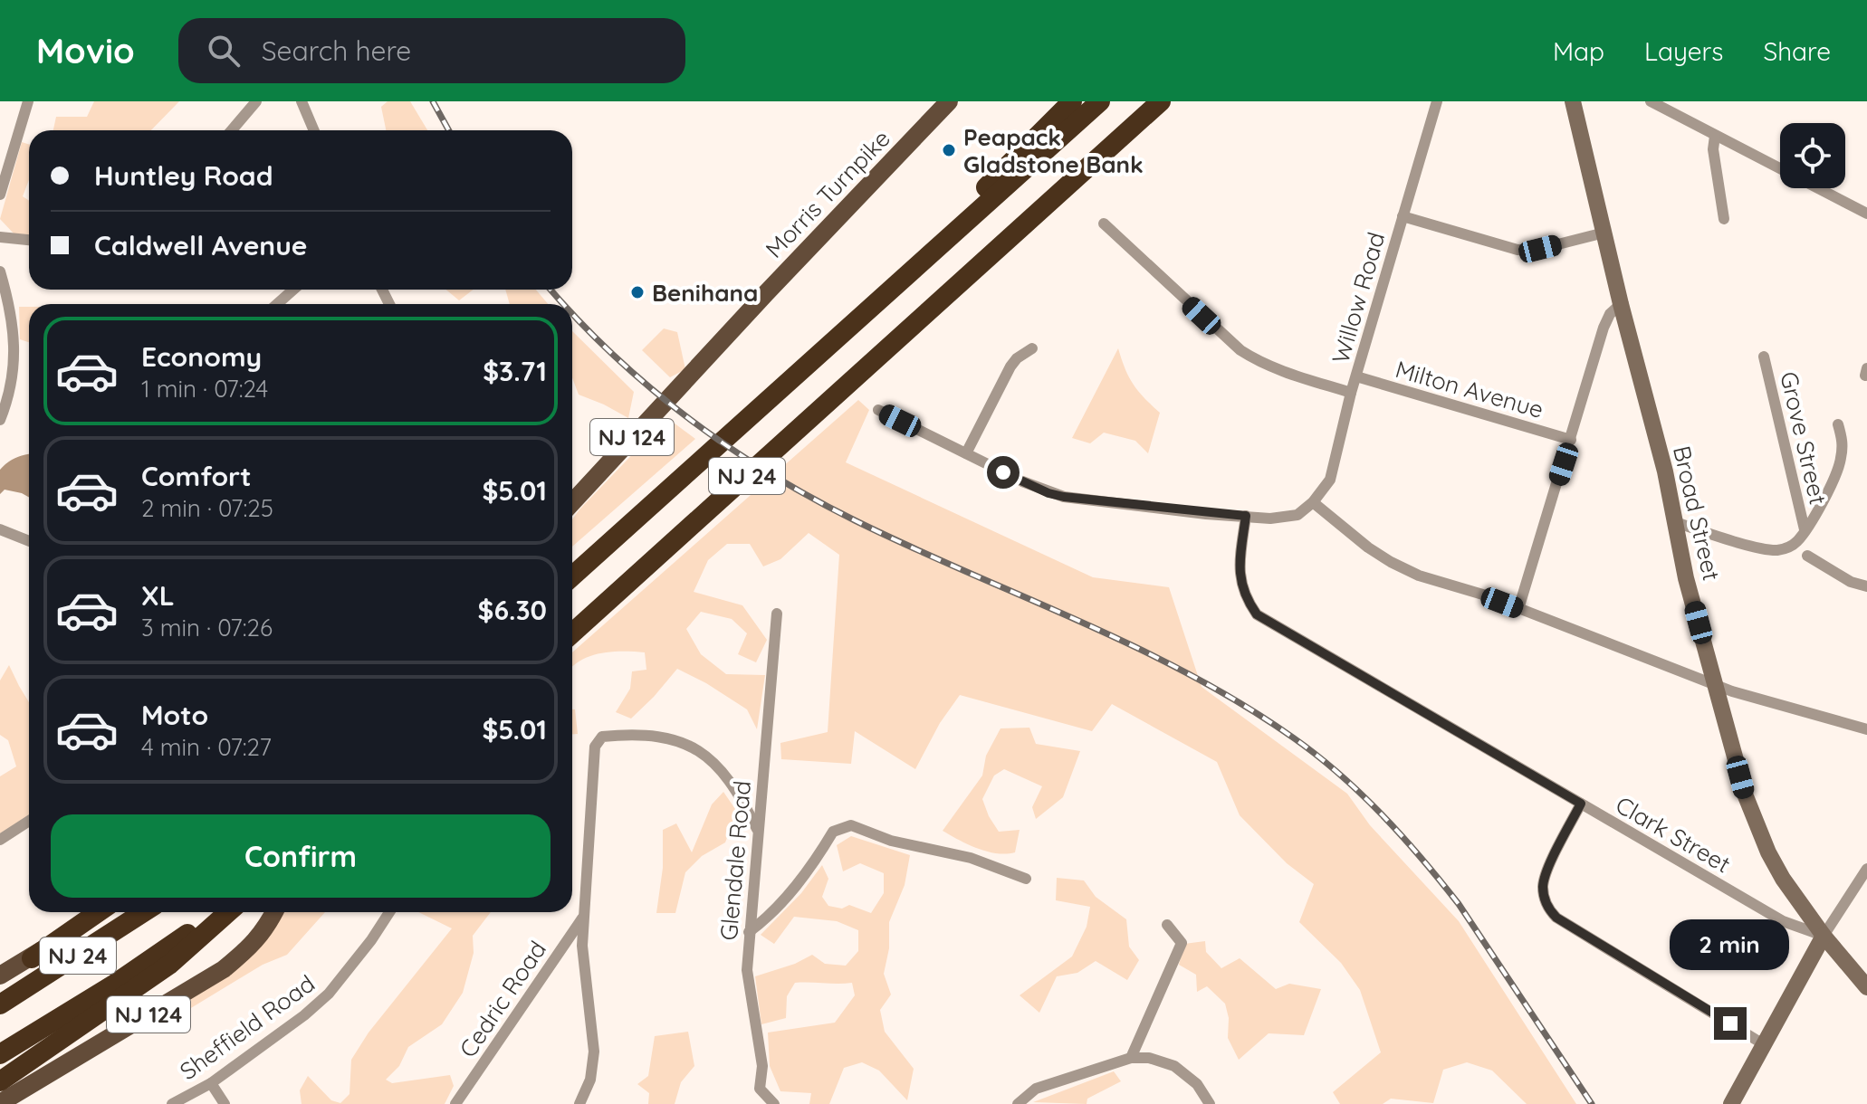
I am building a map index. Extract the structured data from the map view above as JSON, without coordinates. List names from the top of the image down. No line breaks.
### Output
{"streets":{"highway":["NJ 24"],"main road":["Morris Turnpike","NJ 124","Broad Street"],"street":["Willow Road","Milton Avenue","Grove Street","Clark Street","Glendale Road","Cedric Road","Sheffield Road"]},"crossings":[["Willow Road","Milton Avenue"],["Broad Street","Clark Street"]],"places":["Peapack Gladstone Bank","Benihana"],"page":{"header":"Movio","search":"Search here","nav":["Map","Layers","Share"],"banner":["Huntley Road","Caldwell Avenue"],"list":[{"name":"Economy","note":"1 min · 07:24","value":"$3.71"},{"name":"Comfort","note":"2 min · 07:25","value":"$5.01"},{"name":"XL","note":"3 min · 07:26","value":"$6.30"},{"name":"Moto","note":"4 min · 07:27","value":"$5.01"}],"buttons":"Confirm","bubble":"2 min"}}
